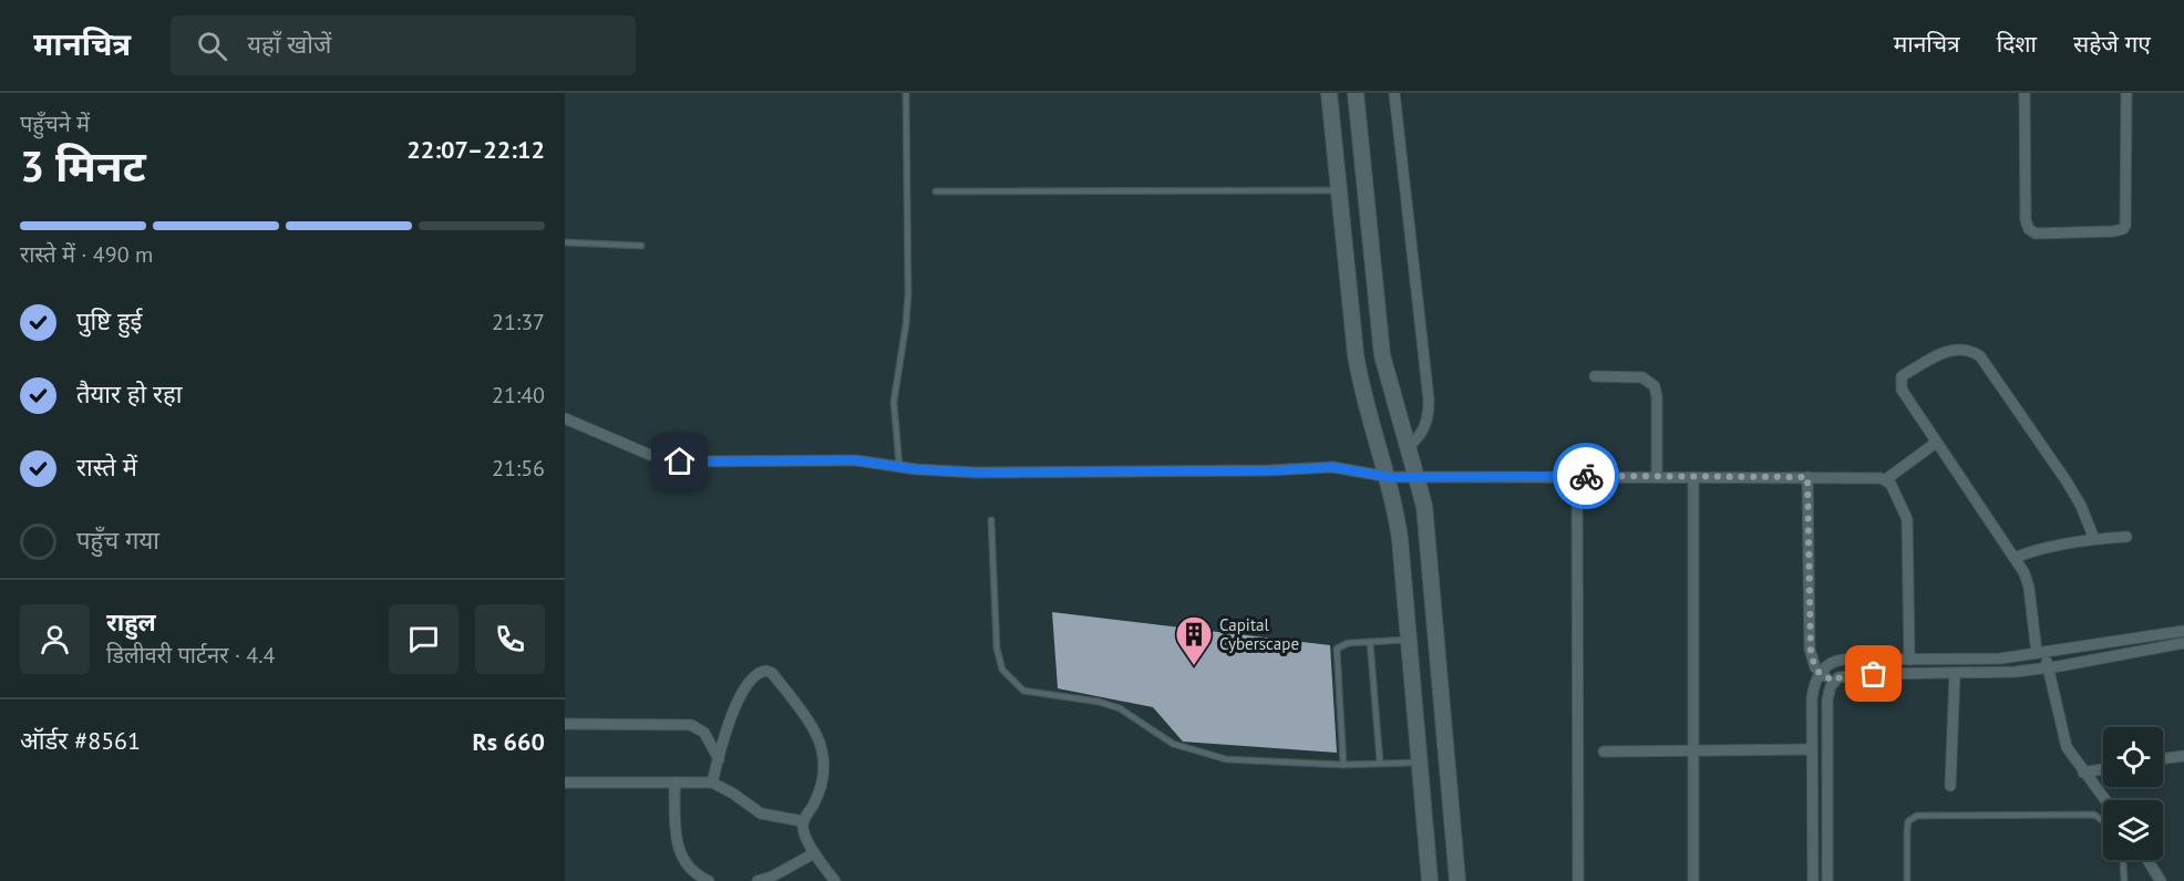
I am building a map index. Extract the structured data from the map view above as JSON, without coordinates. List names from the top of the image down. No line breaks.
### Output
{"places":{"building":["Capital Cyberscape"]},"page":{"header":"मानचित्र","search":"यहाँ खोजें","nav":["मानचित्र","दिशा","सहेजे गए"],"heading":["3 मिनट","पहुँचने में","22:07–22:12"],"panel":["राहुल","डिलीवरी पार्टनर · 4.4","ऑर्डर #8561","Rs 660"],"bar":"रास्ते में · 490 m","list":[["पुष्टि हुई","21:37"],["तैयार हो रहा","21:40"],["रास्ते में","21:56"],"पहुँच गया"]}}
